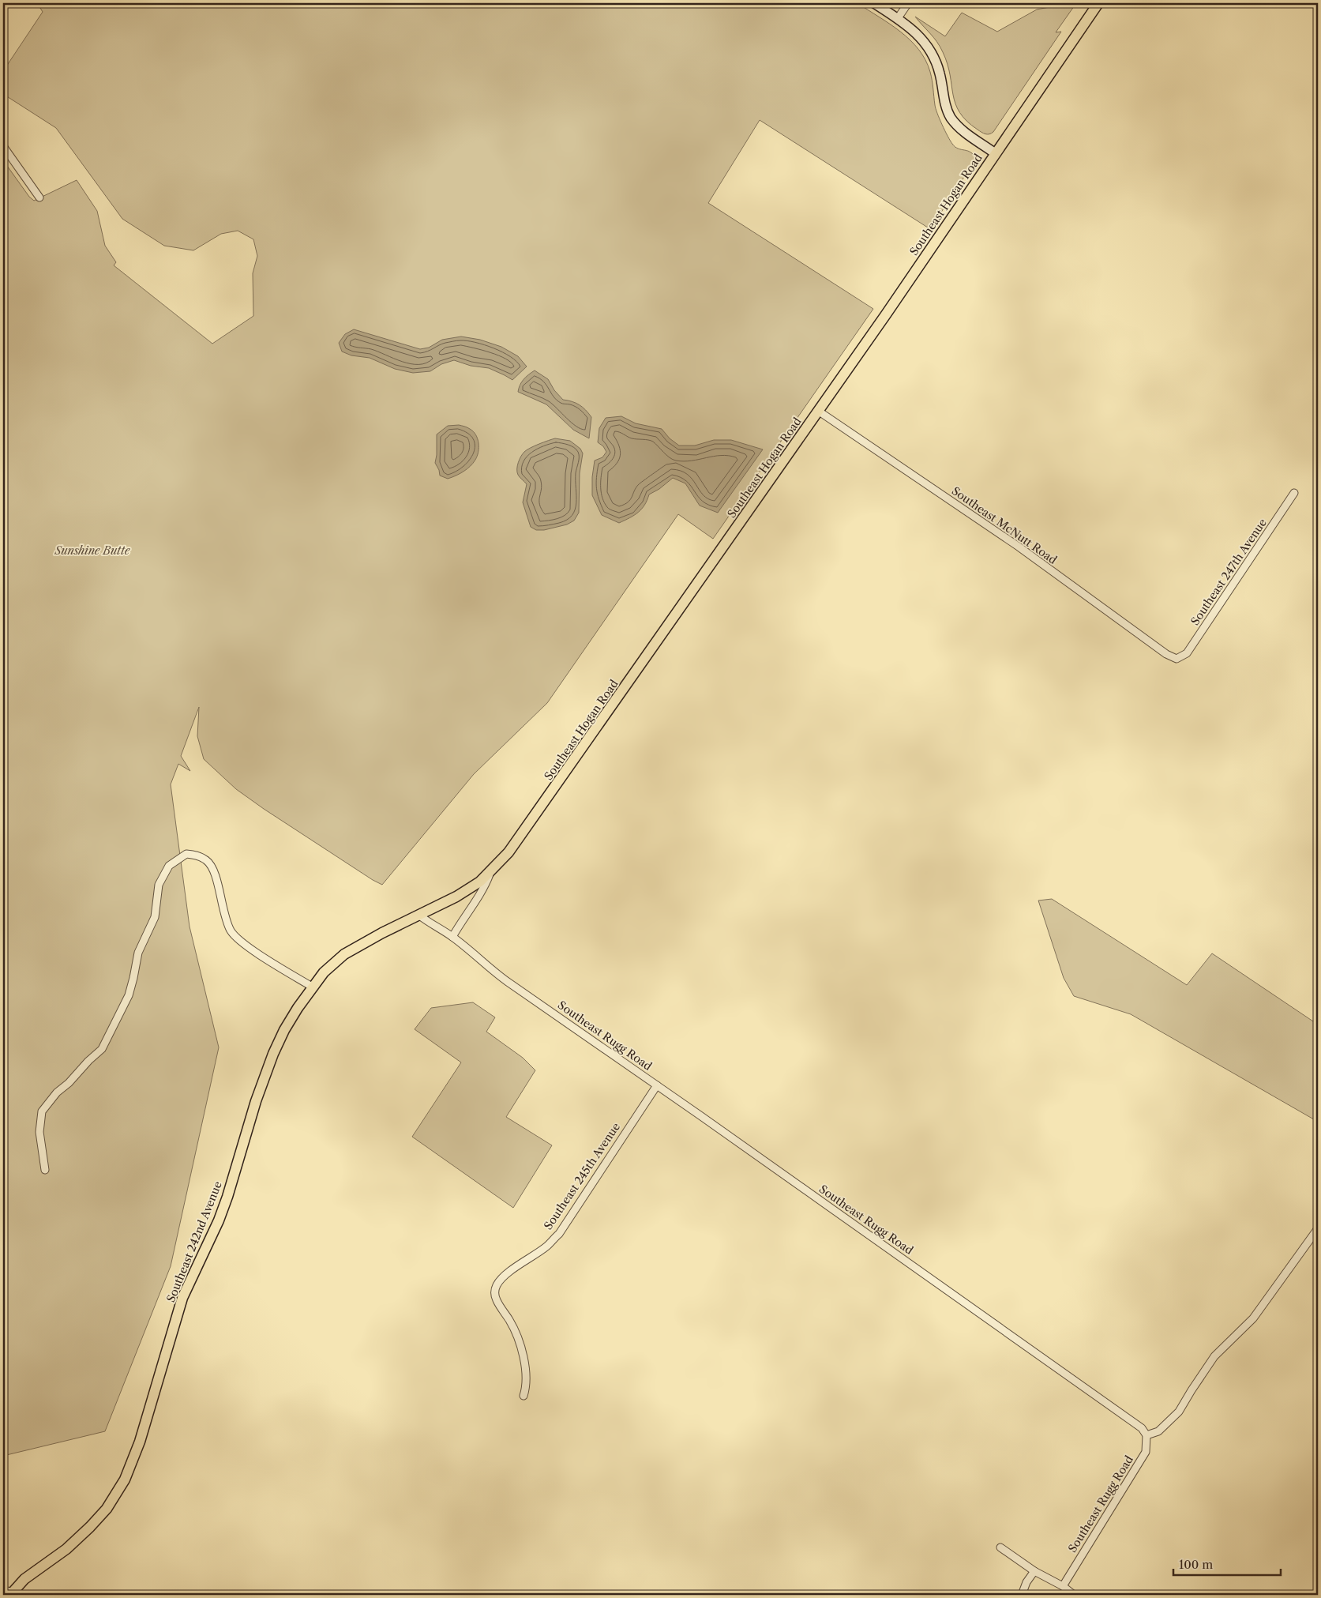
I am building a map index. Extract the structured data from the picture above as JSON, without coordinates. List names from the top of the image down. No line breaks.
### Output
{"streets":{"main road":["Southeast Hogan Road","Southeast 242nd Avenue"],"street":["Southeast McNutt Road","Southeast 247th Avenue","Southeast Rugg Road","Southeast 245th Avenue"]},"crossings":[["Southeast Hogan Road","Southeast McNutt Road"],["Southeast Hogan Road","Southeast Rugg Road"],["Southeast Hogan Road","Southeast 242nd Avenue"],["Southeast McNutt Road","Southeast 247th Avenue"],["Southeast Rugg Road","Southeast 245th Avenue"],["Southeast Rugg Road","Southeast 242nd Avenue"]],"parks":["Sunshine Butte"],"scale_bar":"100 m"}
